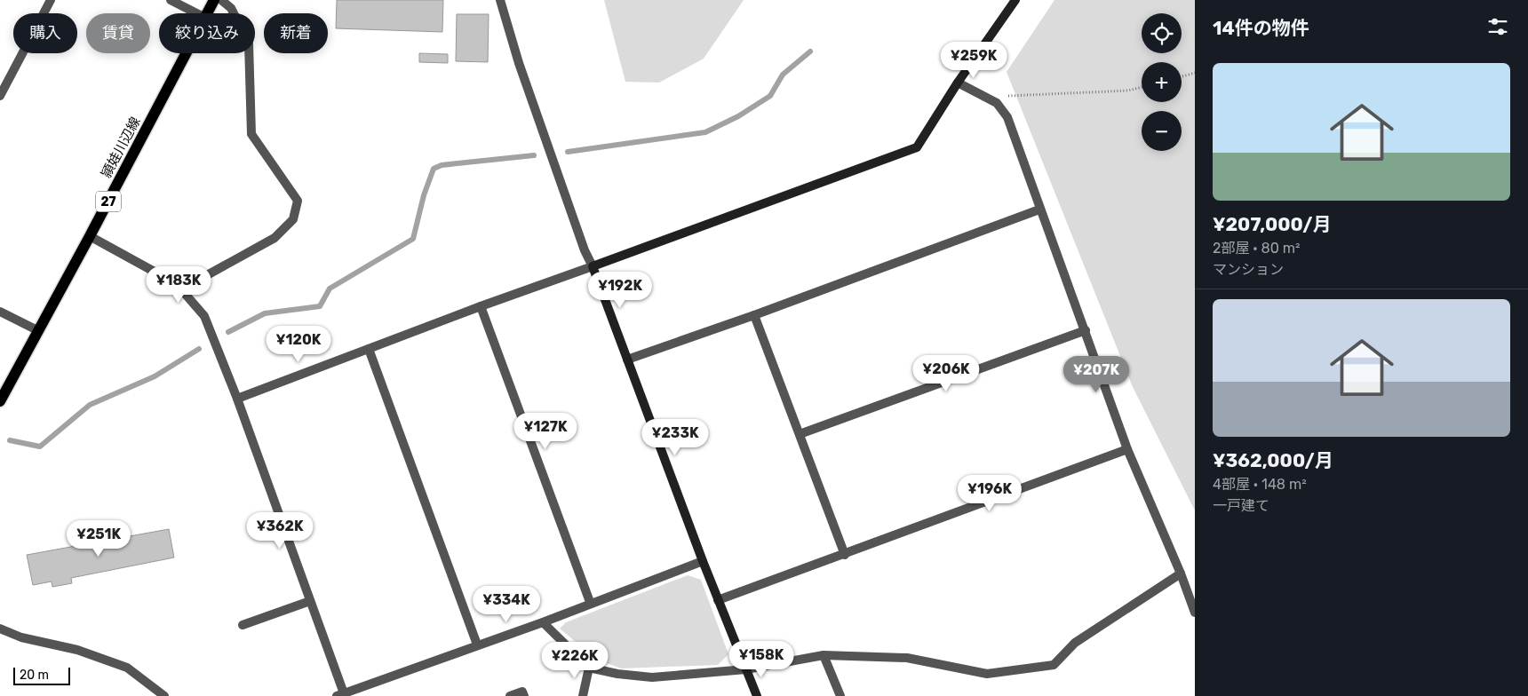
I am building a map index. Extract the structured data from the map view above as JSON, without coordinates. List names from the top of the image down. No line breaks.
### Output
{"streets":{"main road":["頴娃川辺線","27"]},"scale_bar":"20 m","page":{"heading":"14件の物件","map_buttons":["+","−"],"chip":["購入","賃貸","絞り込み","新着"],"price":["¥259K","¥183K","¥192K","¥120K","¥206K","¥207K","¥127K","¥233K","¥196K","¥362K","¥251K","¥334K","¥158K","¥226K"],"list":[{"name":"¥207,000/月","note":"2部屋 · 80 m² · マンション"},{"name":"¥362,000/月","note":"4部屋 · 148 m² · 一戸建て"}],"scale":"20 m"}}
